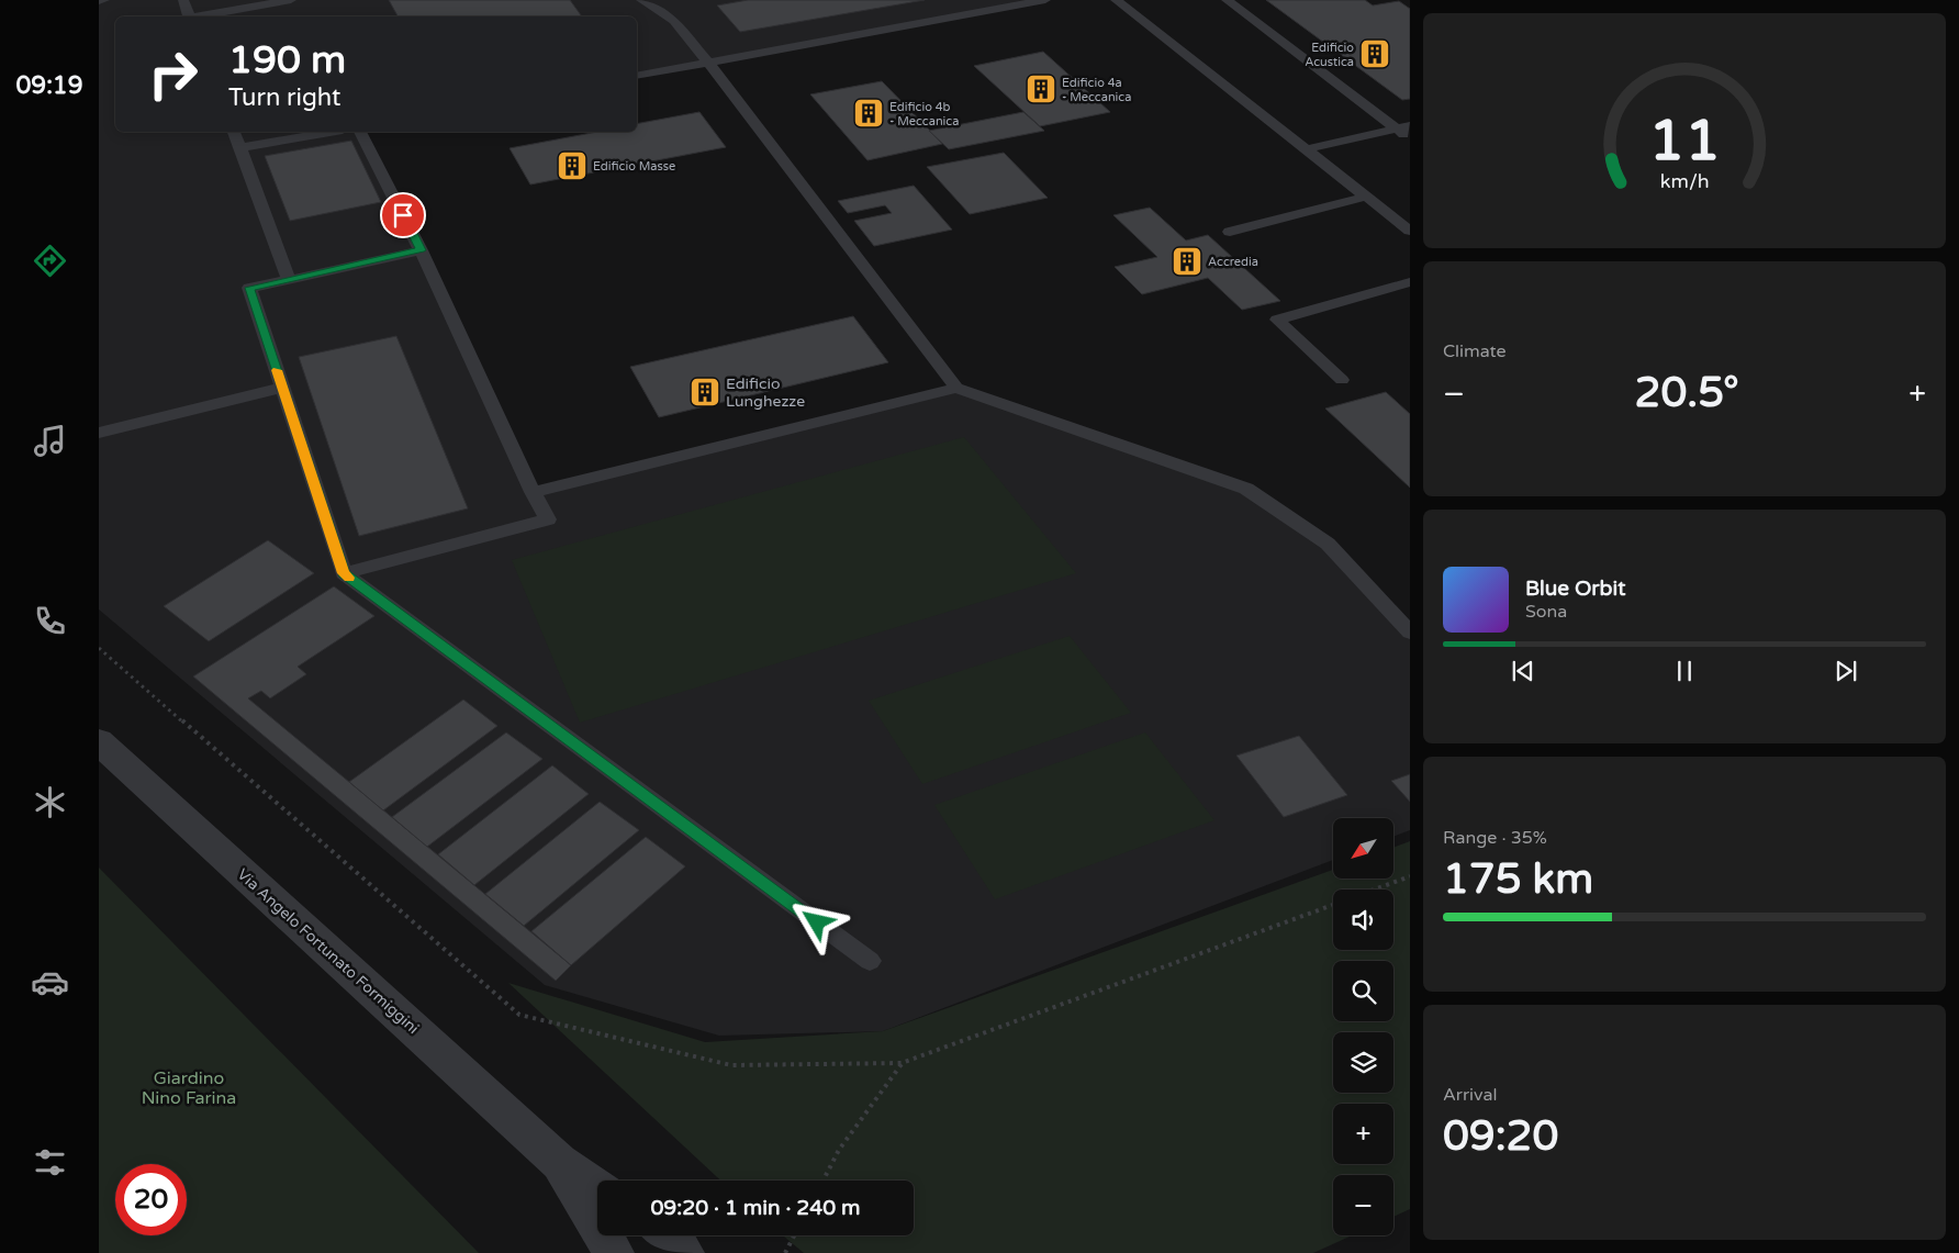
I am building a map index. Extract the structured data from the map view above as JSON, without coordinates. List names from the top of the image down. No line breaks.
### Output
{"streets":{"street":["Via Angelo Fortunato Formiggini"]},"parks":["Giardino Nino Farina"],"places":{"building":["Edificio Acustica","Edificio 4a - Meccanica","Edificio 4b - Meccanica","Edificio Masse","Accredia","Edificio Lunghezze"]},"north":"bottom left","page":{"tabs":"09:19","turn":["190 m","Turn right"],"tile":["Climate",["Range · 35%","175 km"],["Arrival","09:20"]],"heat":["−","20.5°","+"],"song":["Blue Orbit","Sona"],"map_buttons":["+","−"],"limit":"20","trip":"09:20 · 1 min · 240 m","gauge":["11","km/h"]}}
